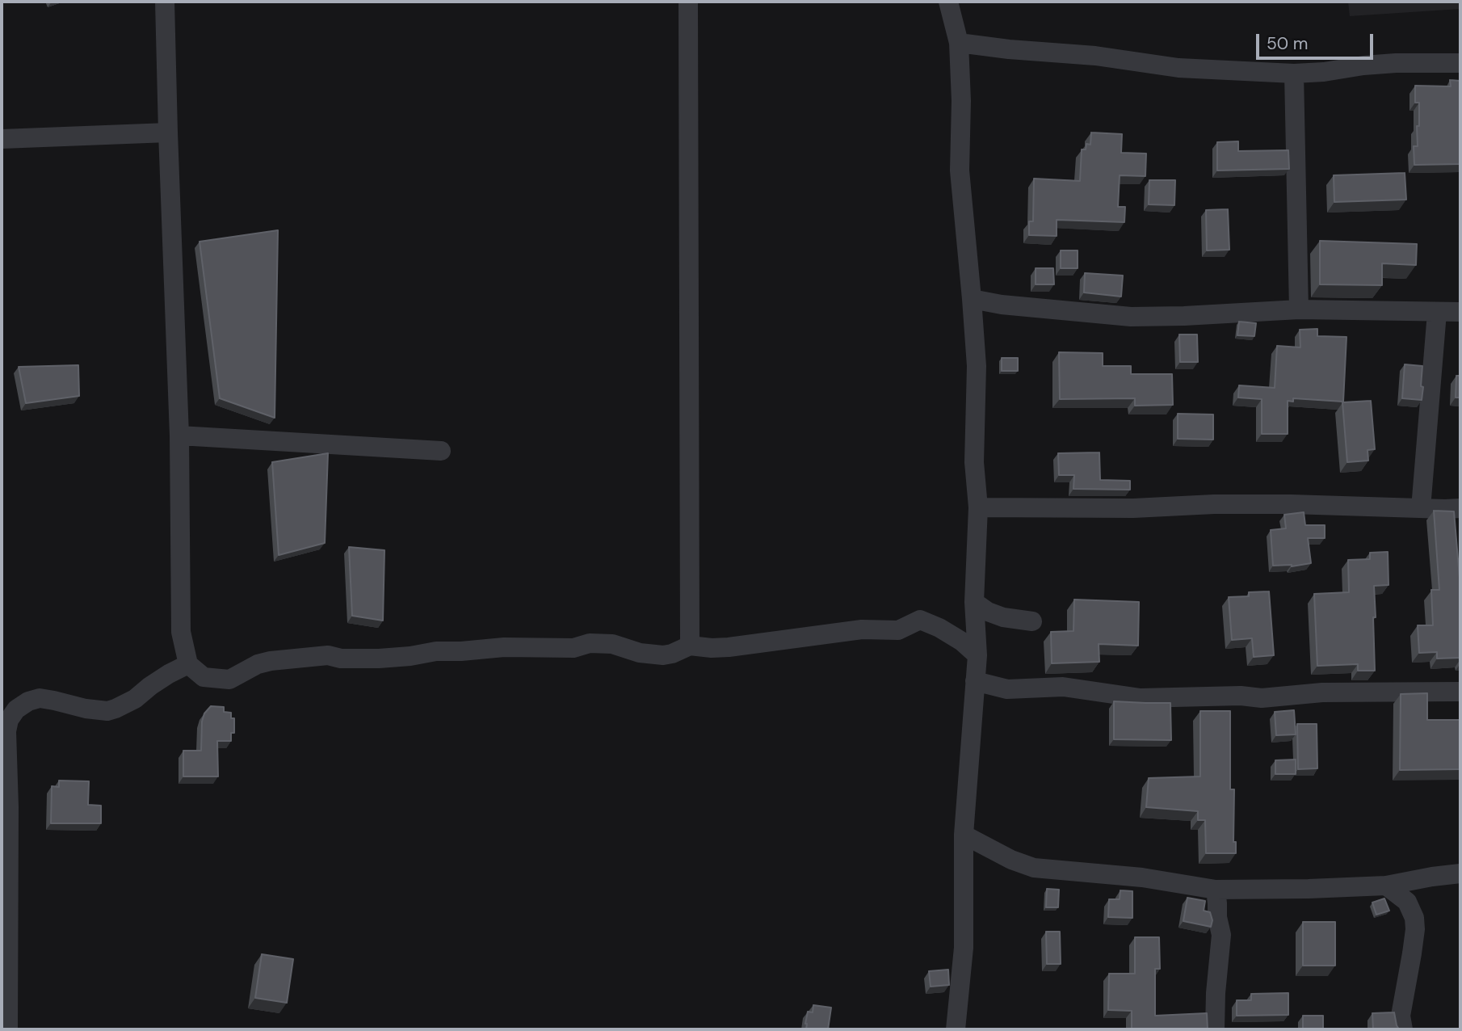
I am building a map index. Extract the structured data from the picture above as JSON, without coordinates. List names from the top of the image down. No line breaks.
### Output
{"scale_bar":"50 m"}
